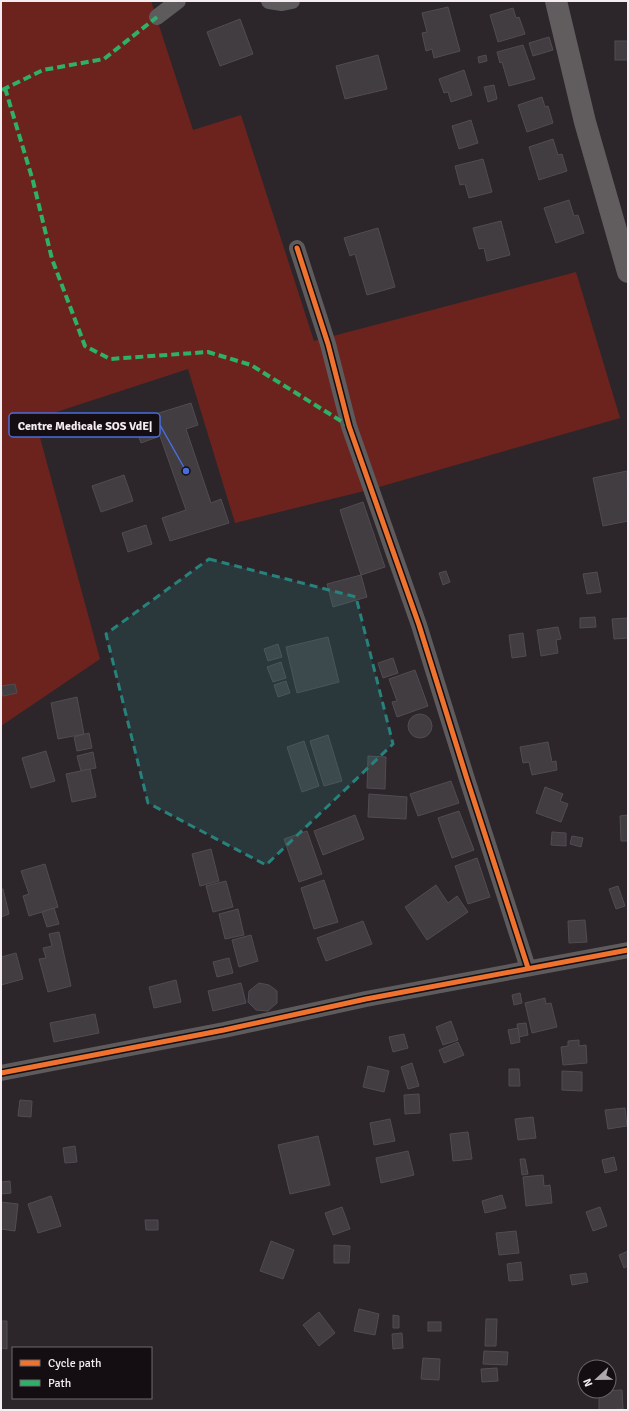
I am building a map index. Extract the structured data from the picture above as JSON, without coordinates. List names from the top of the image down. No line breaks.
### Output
{"places":["Centre Medicale SOS VdE|"],"legend":["Cycle path","Path"],"north":"left"}
